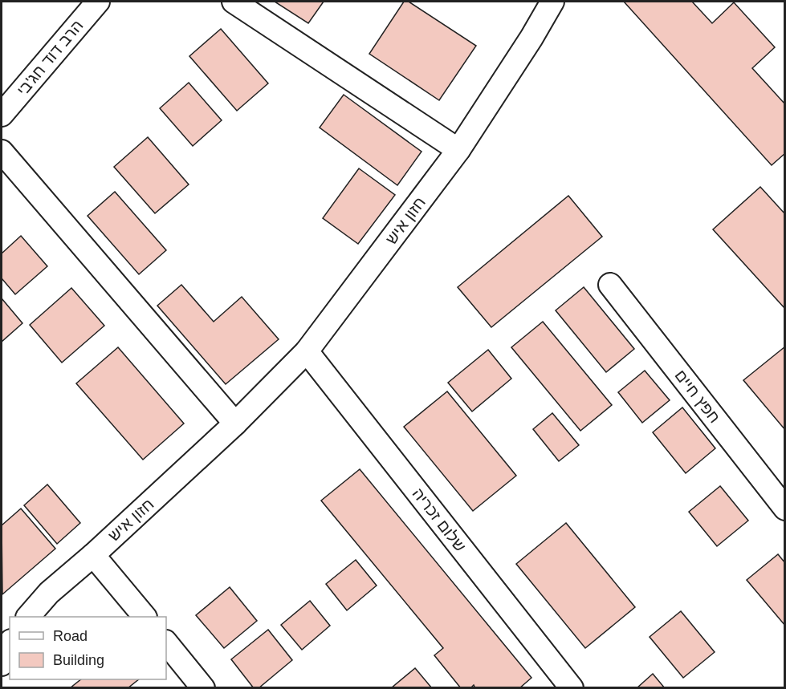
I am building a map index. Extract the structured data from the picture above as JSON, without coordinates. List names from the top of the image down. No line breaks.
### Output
{"streets":{"street":["הרב דוד חג'בי","חזון איש","חפץ חיים","שלום זכריה"]},"crossings":[["חזון איש","שלום זכריה"]],"legend":["Road","Building"]}
